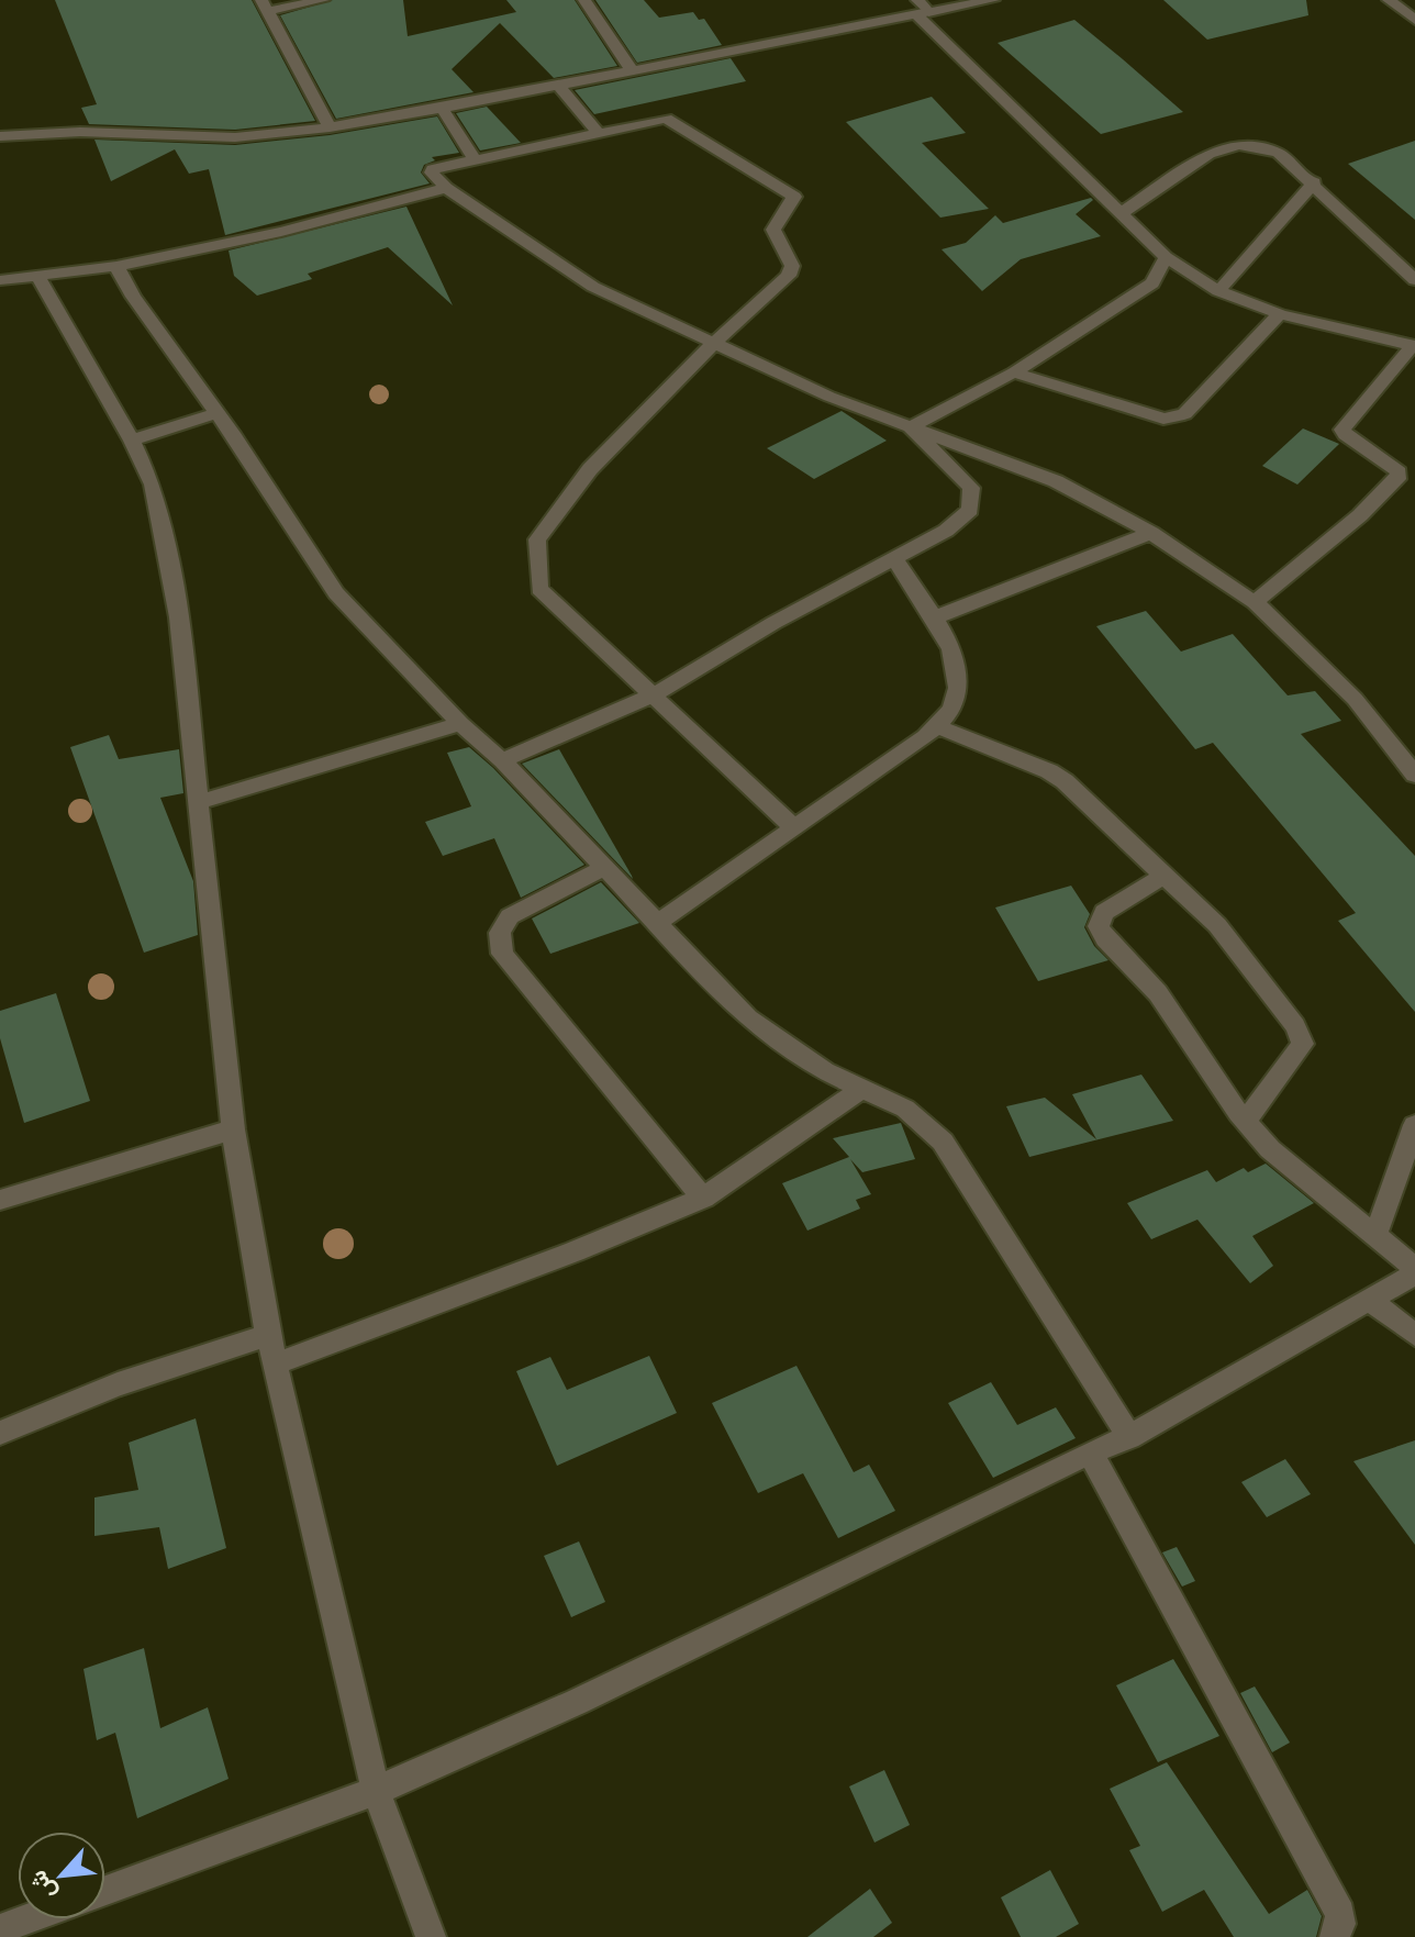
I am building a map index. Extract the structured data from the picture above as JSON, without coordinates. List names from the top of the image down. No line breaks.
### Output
{"north":"bottom left"}
